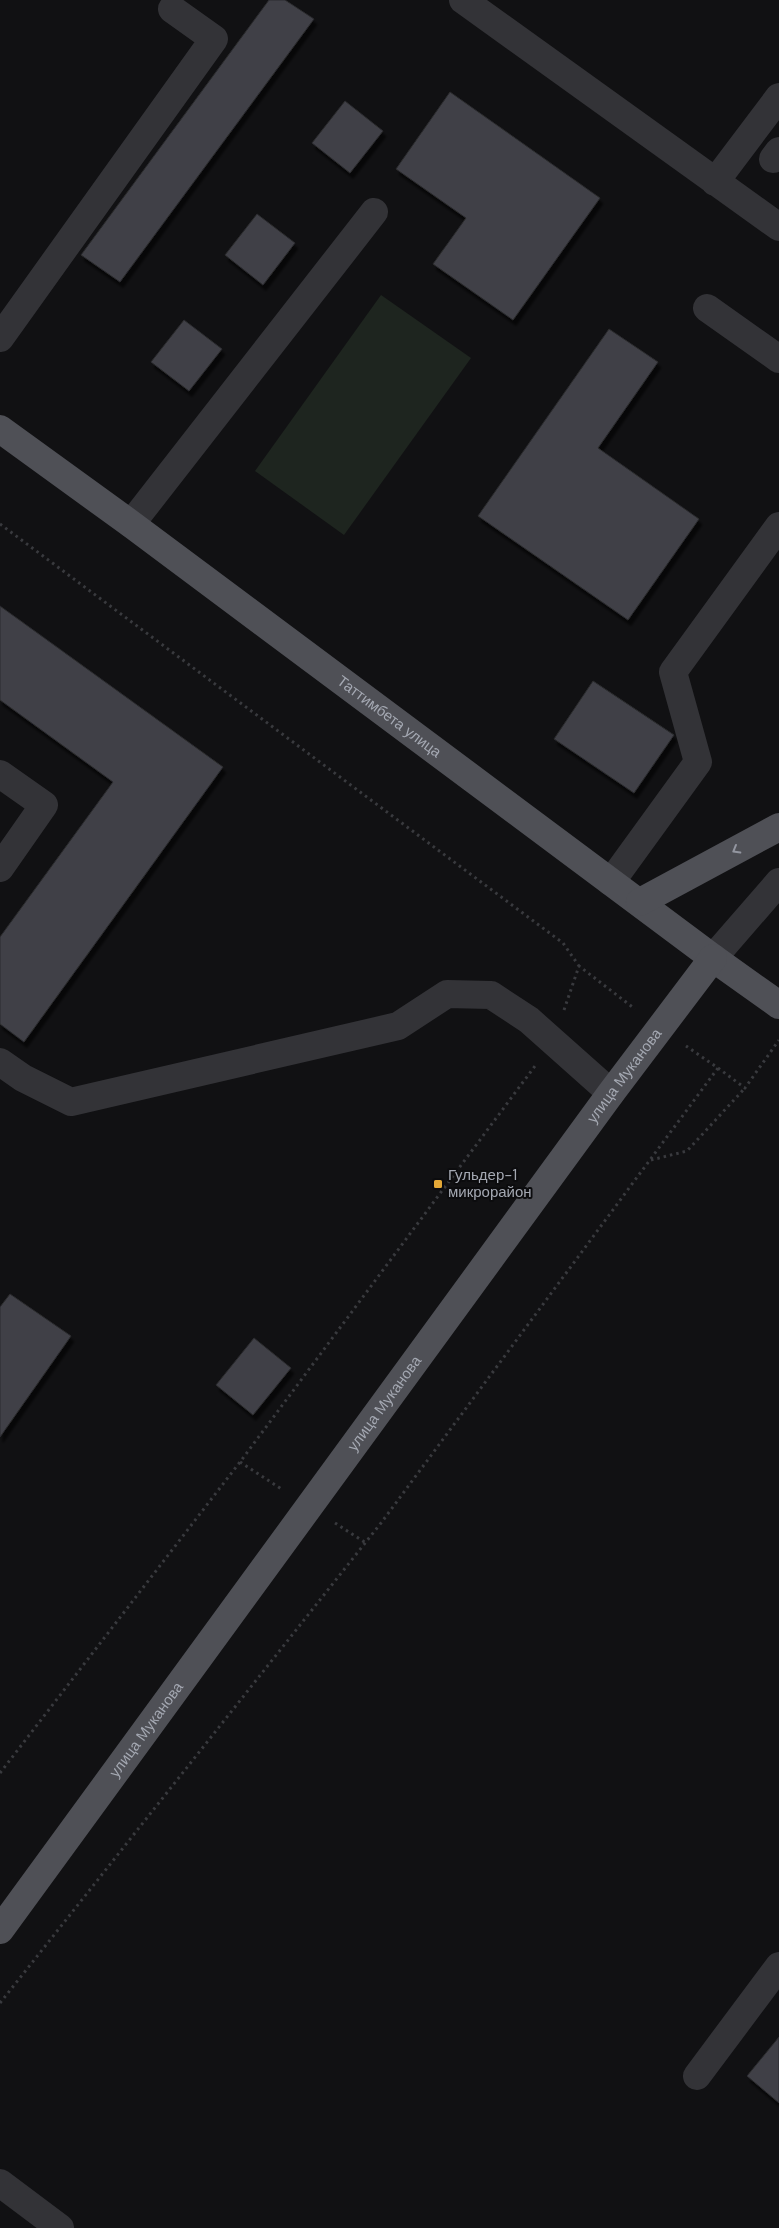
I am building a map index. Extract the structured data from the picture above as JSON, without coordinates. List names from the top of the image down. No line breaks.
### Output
{"streets":{"main road":["Таттимбета улица","улица Муканова"]},"crossings":[["Таттимбета улица","улица Муканова"]],"places":{"transit":["Гульдер-1 микрорайон"]}}
